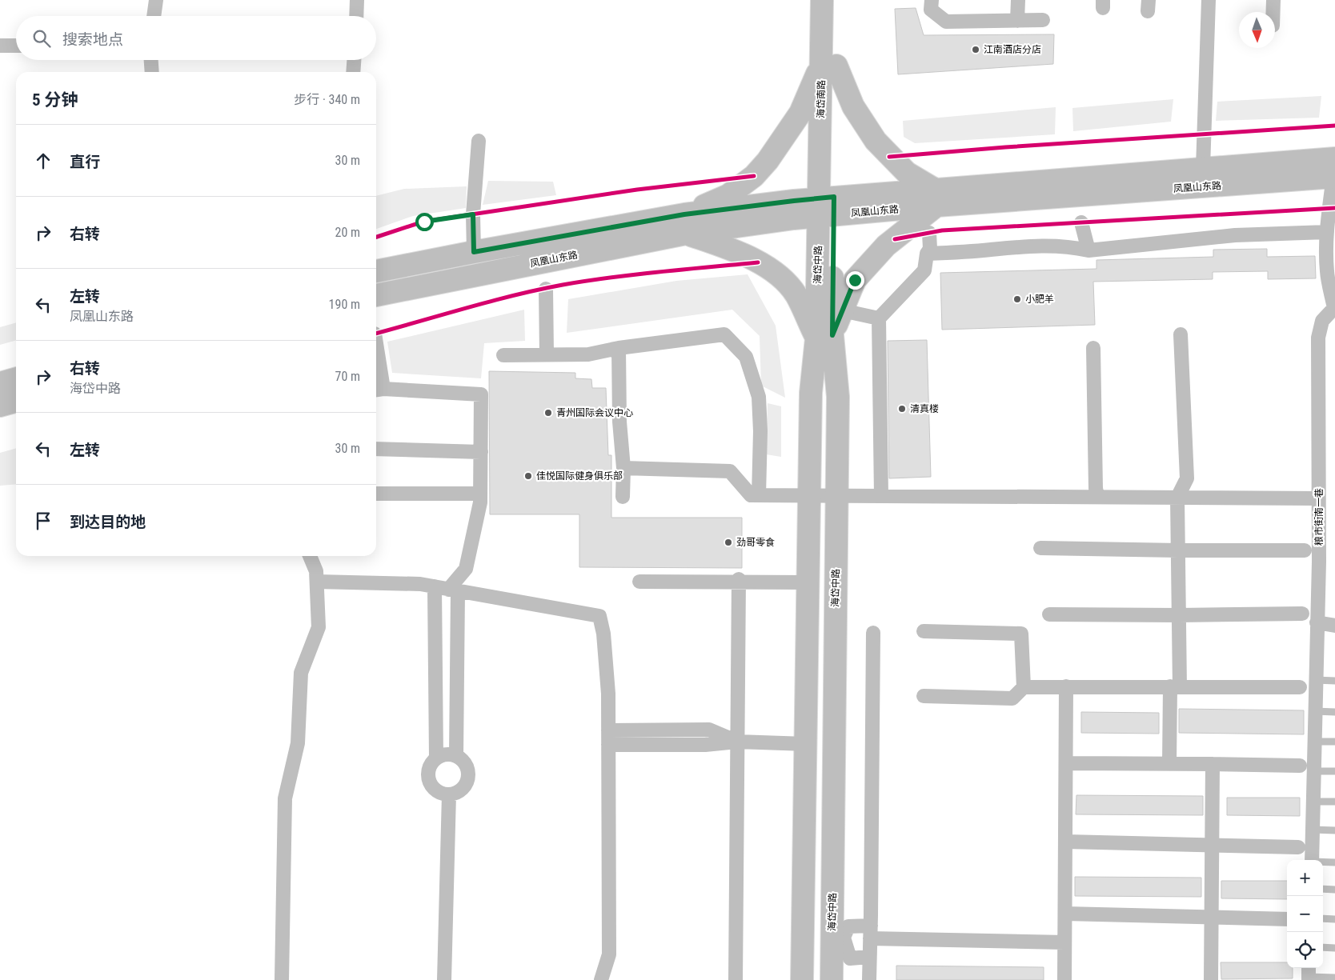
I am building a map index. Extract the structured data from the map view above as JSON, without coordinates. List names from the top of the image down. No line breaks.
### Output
{"streets":{"main road":["海岱南路","凤凰山东路","海岱中路"],"street":["粮市街南一巷"]},"crossings":[["海岱南路","凤凰山东路"],["海岱南路","海岱中路"],["凤凰山东路","海岱中路"],["凤凰山东路","粮市街南一巷"]],"places":["江南酒店分店","小肥羊","清真楼","青州国际会议中心","佳悦国际健身俱乐部","劲哥零食"],"north":"bottom","page":{"search":"搜索地点","heading":["5 分钟","步行 · 340 m"],"list":[["直行","30 m"],["右转","20 m"],["左转","凤凰山东路","190 m"],["右转","海岱中路","70 m"],["左转","30 m"],"到达目的地"],"map_buttons":["+","−"]}}
